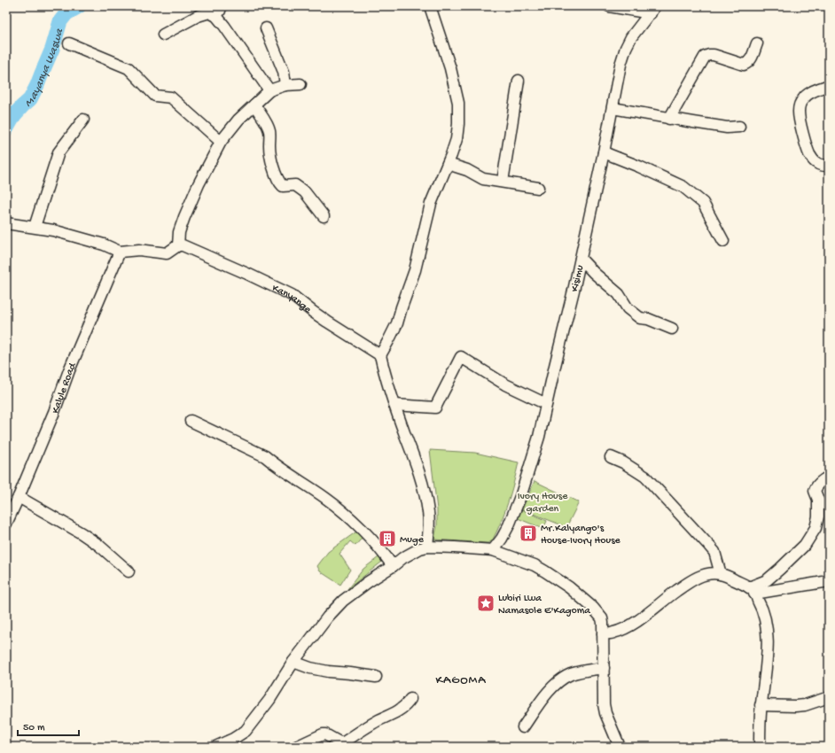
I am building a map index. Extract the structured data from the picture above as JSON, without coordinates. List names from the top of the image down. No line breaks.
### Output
{"streets":{"street":["Kisimu","Kanyange","Kalule Road"]},"districts":["KAGOMA"],"water":["Mayanya Waswa"],"parks":["Ivory House garden"],"places":{"building":["Mr.Kalyango's House-Ivory House","Muge"],"place":["Lubiri Lwa Namasole E'Kagoma"]},"scale_bar":"50 m"}
